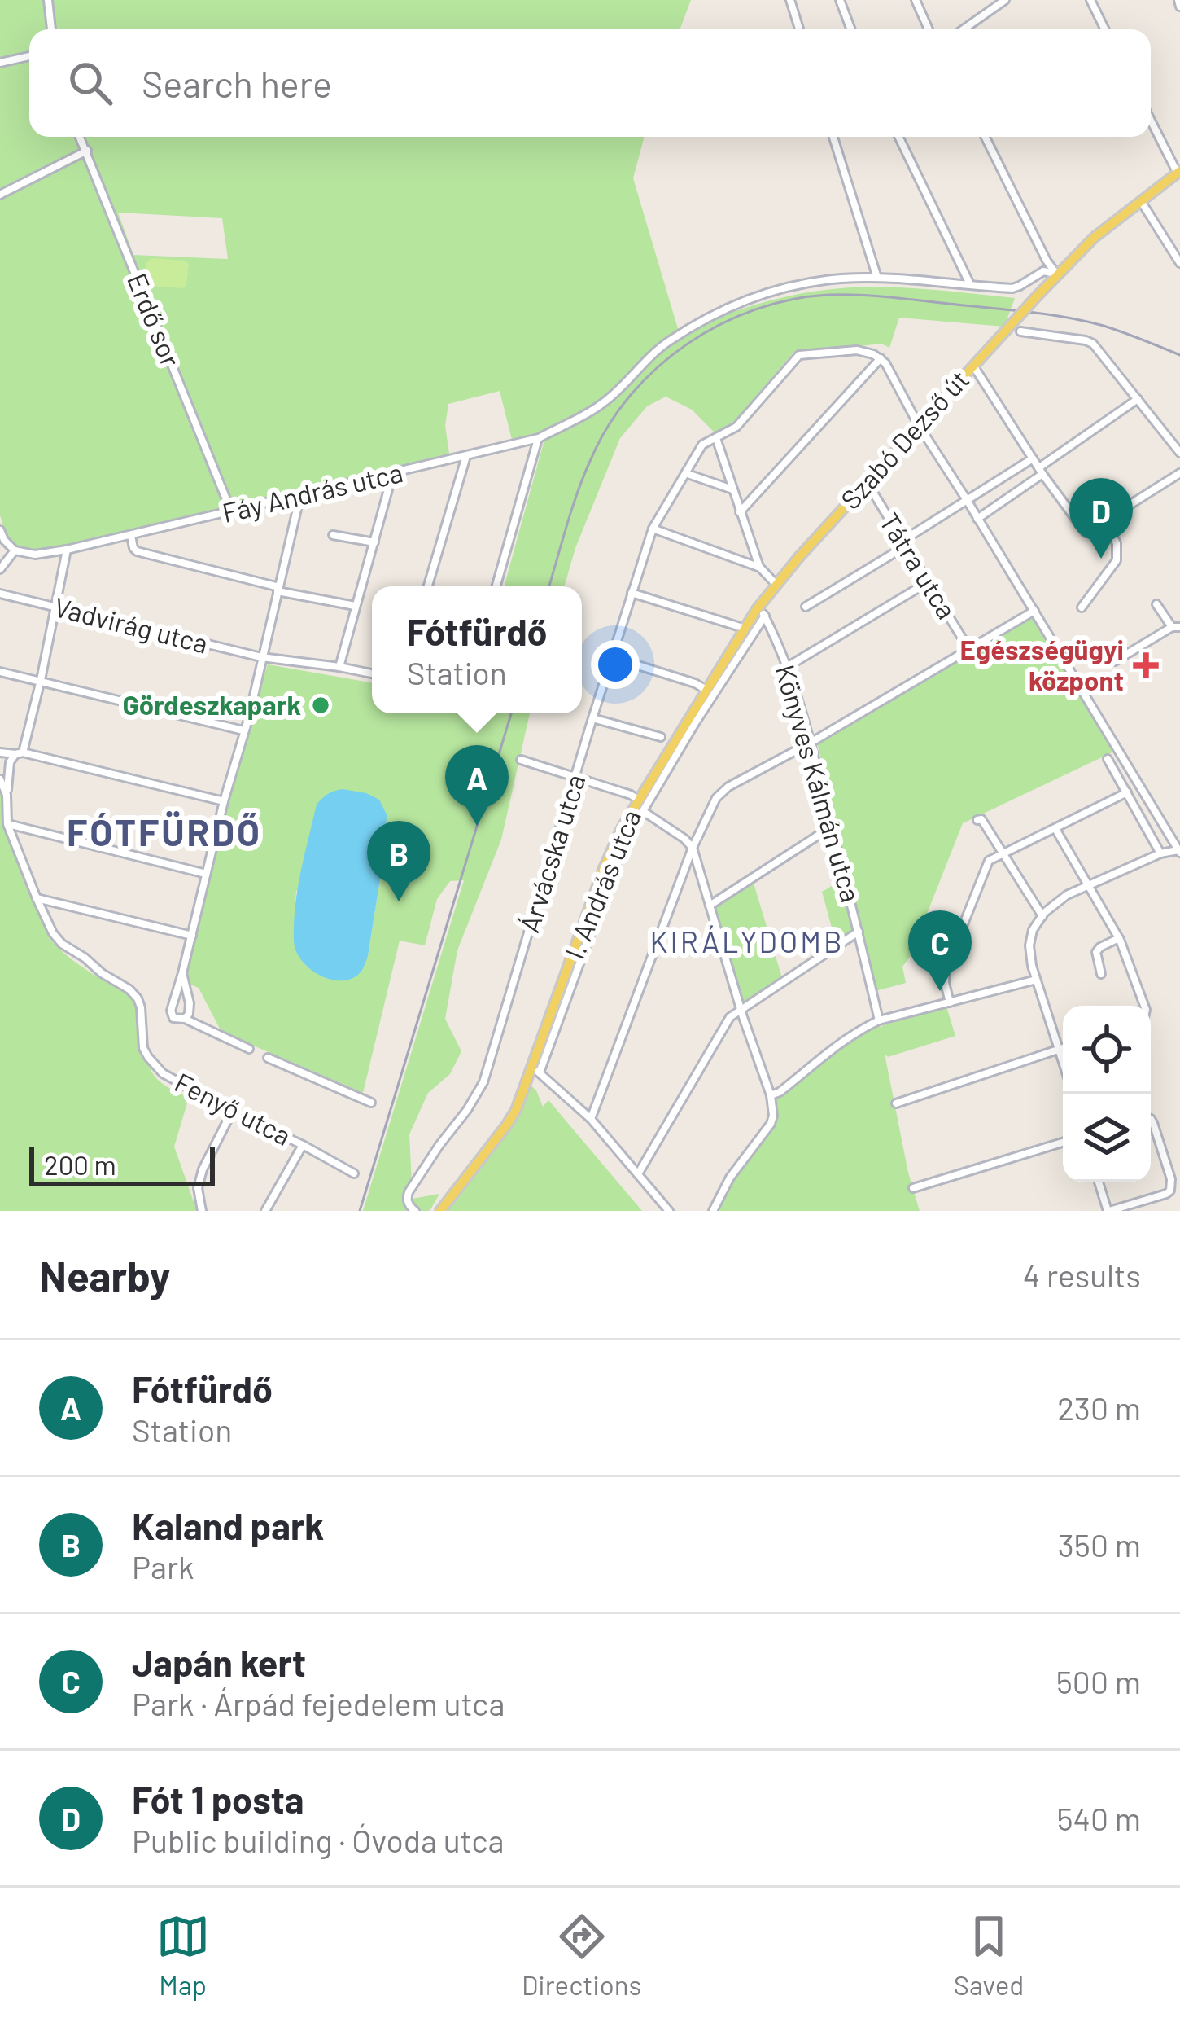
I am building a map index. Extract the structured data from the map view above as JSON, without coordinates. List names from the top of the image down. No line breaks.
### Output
{"streets":{"main road":["Szabó Dezső út","I. András utca"],"street":["Erdő sor","Fáy András utca","Tátra utca","Vadvirág utca","Könyves Kálmán utca","Árvácska utca","Fenyő utca"]},"crossings":[["Erdő sor","Fáy András utca"],["Szabó Dezső út","Fáy András utca"],["Szabó Dezső út","Tátra utca"],["Szabó Dezső út","Könyves Kálmán utca"],["Szabó Dezső út","I. András utca"],["Könyves Kálmán utca","I. András utca"]],"districts":["FÓTFÜRDŐ","KIRÁLYDOMB"],"places":{"health":["Egészségügyi központ"],"other":["Gördeszkapark"]},"scale_bar":"200 m","page":{"search":"Search here","pins":["D","A","B","C"],"popup":["Fótfürdő","Station"],"scale":"200 m","heading":["Nearby","4 results"],"list":[{"mark":"A","name":"Fótfürdő","note":"Station","value":"230 m"},{"mark":"B","name":"Kaland park","note":"Park","value":"350 m"},{"mark":"C","name":"Japán kert","note":"Park · Árpád fejedelem utca","value":"500 m"},{"mark":"D","name":"Fót 1 posta","note":"Public building · Óvoda utca","value":"540 m"}],"nav":["Map","Directions","Saved"]}}
